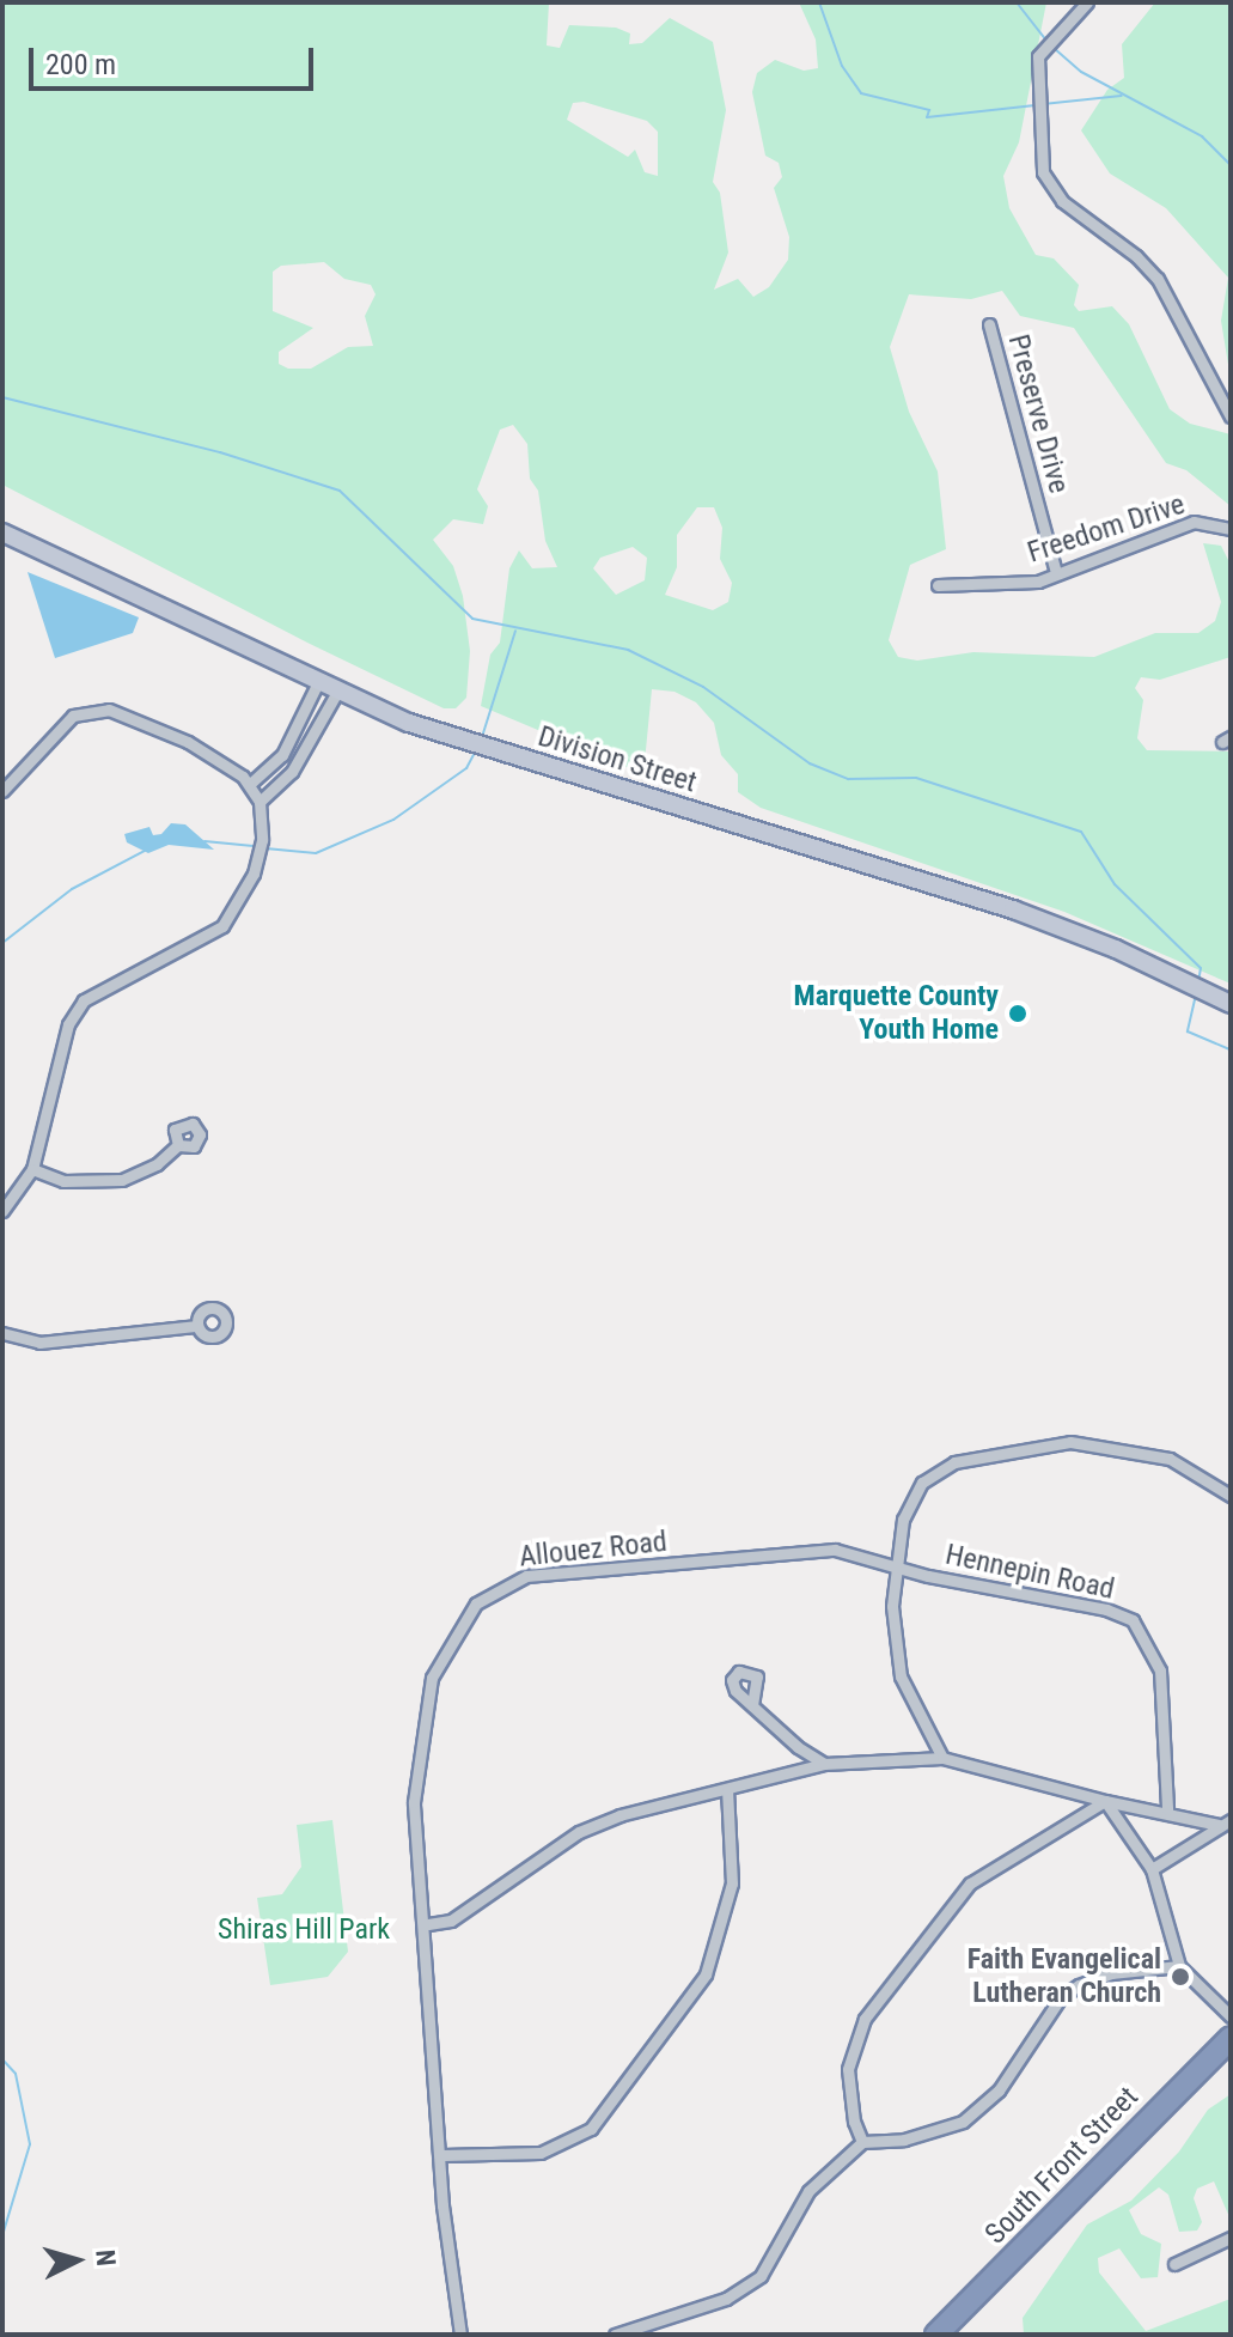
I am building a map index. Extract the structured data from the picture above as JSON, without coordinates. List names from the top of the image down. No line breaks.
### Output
{"streets":{"highway":["South Front Street"],"street":["Preserve Drive","Freedom Drive","Division Street","Allouez Road","Hennepin Road"]},"crossings":[["Preserve Drive","Freedom Drive"],["Allouez Road","Hennepin Road"]],"parks":["Shiras Hill Park"],"places":["Marquette County Youth Home","Faith Evangelical Lutheran Church"],"scale_bar":"200 m","north":"right"}
